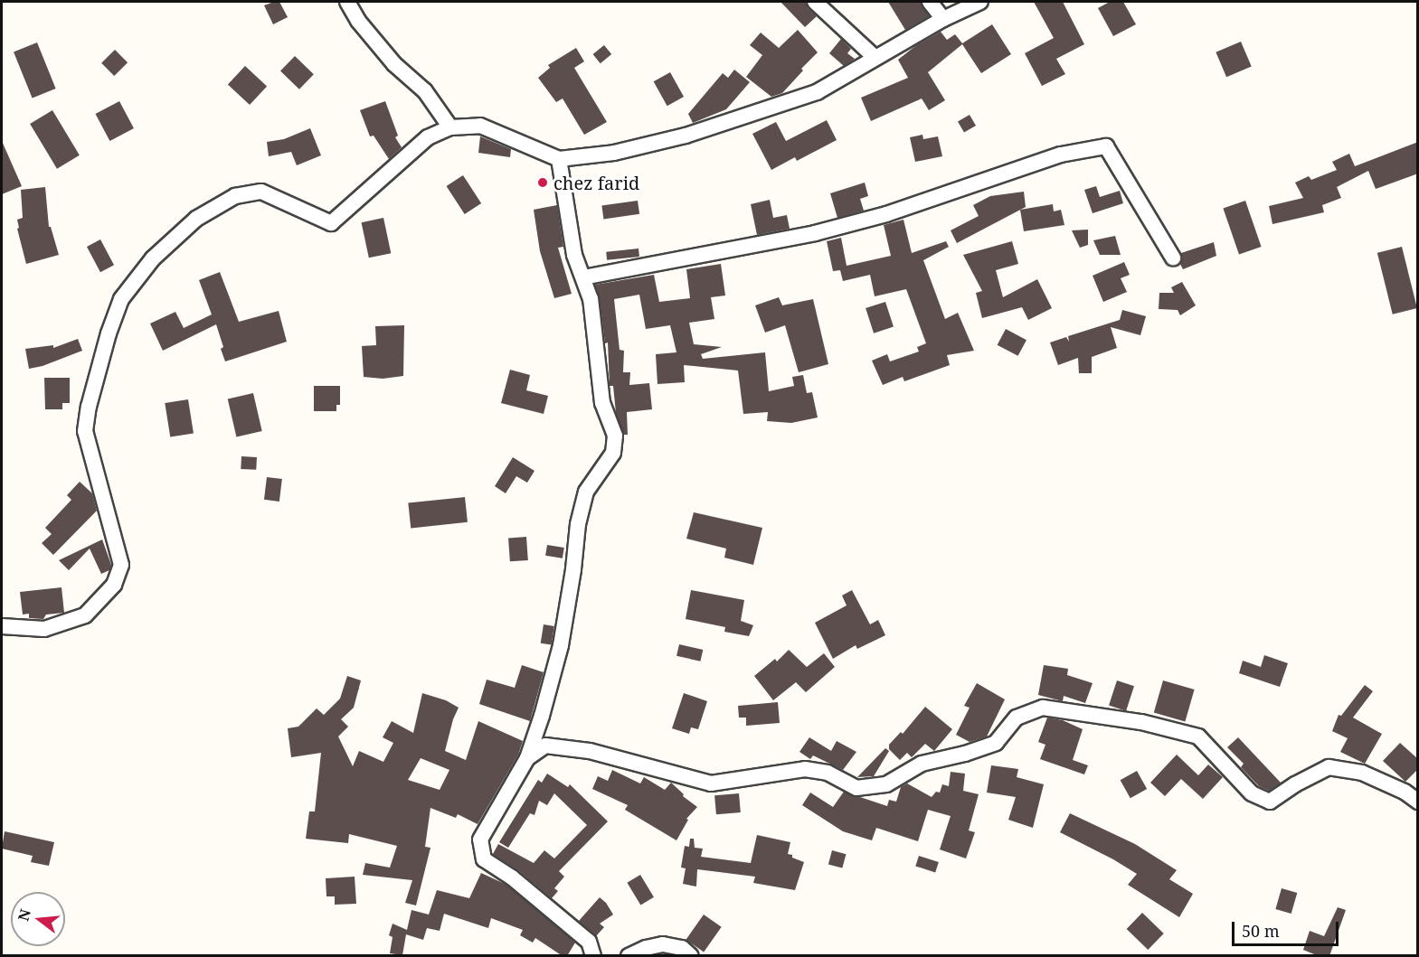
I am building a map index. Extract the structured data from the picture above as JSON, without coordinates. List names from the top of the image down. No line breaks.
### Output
{"places":["chez farid"],"scale_bar":"50 m","north":"left"}
